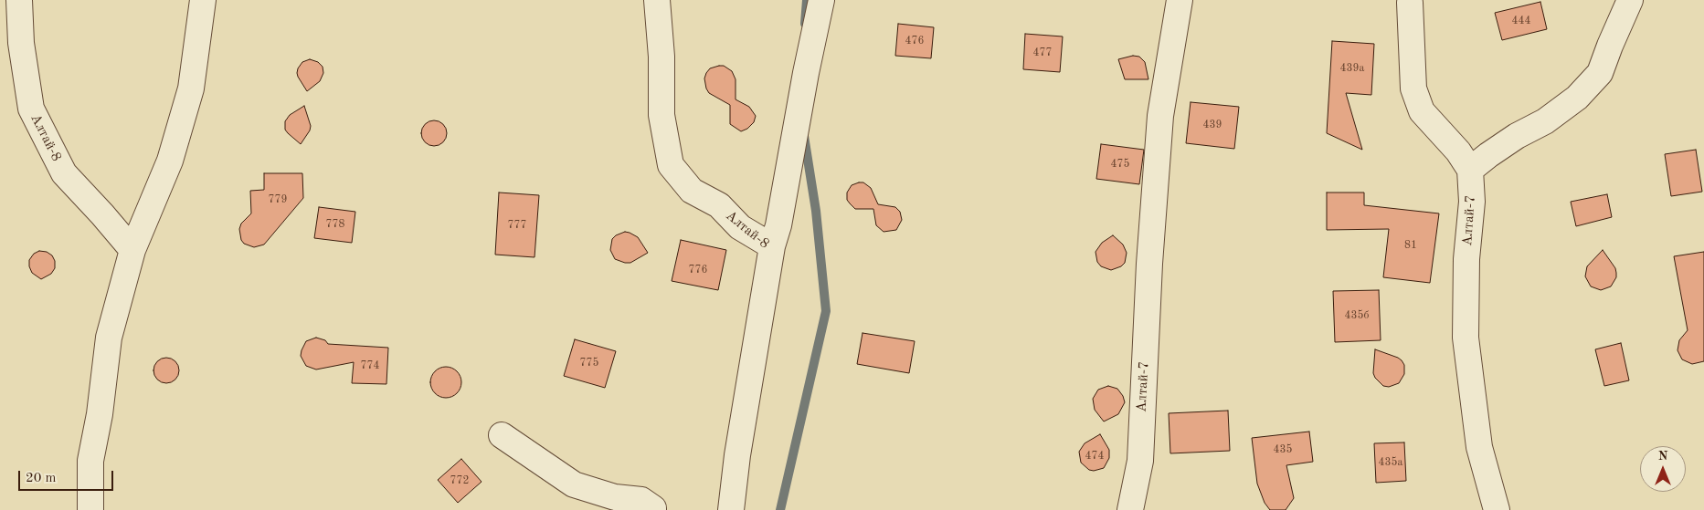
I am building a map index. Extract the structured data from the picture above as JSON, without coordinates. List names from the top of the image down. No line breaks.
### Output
{"streets":{"street":["Алтай-8","Алтай-7"]},"house_numbers":["444","476","477","439а","439","475","779","778","777","81","776","435б","775","774","435","474","435а","772"],"scale_bar":"20 m","north":"top"}
